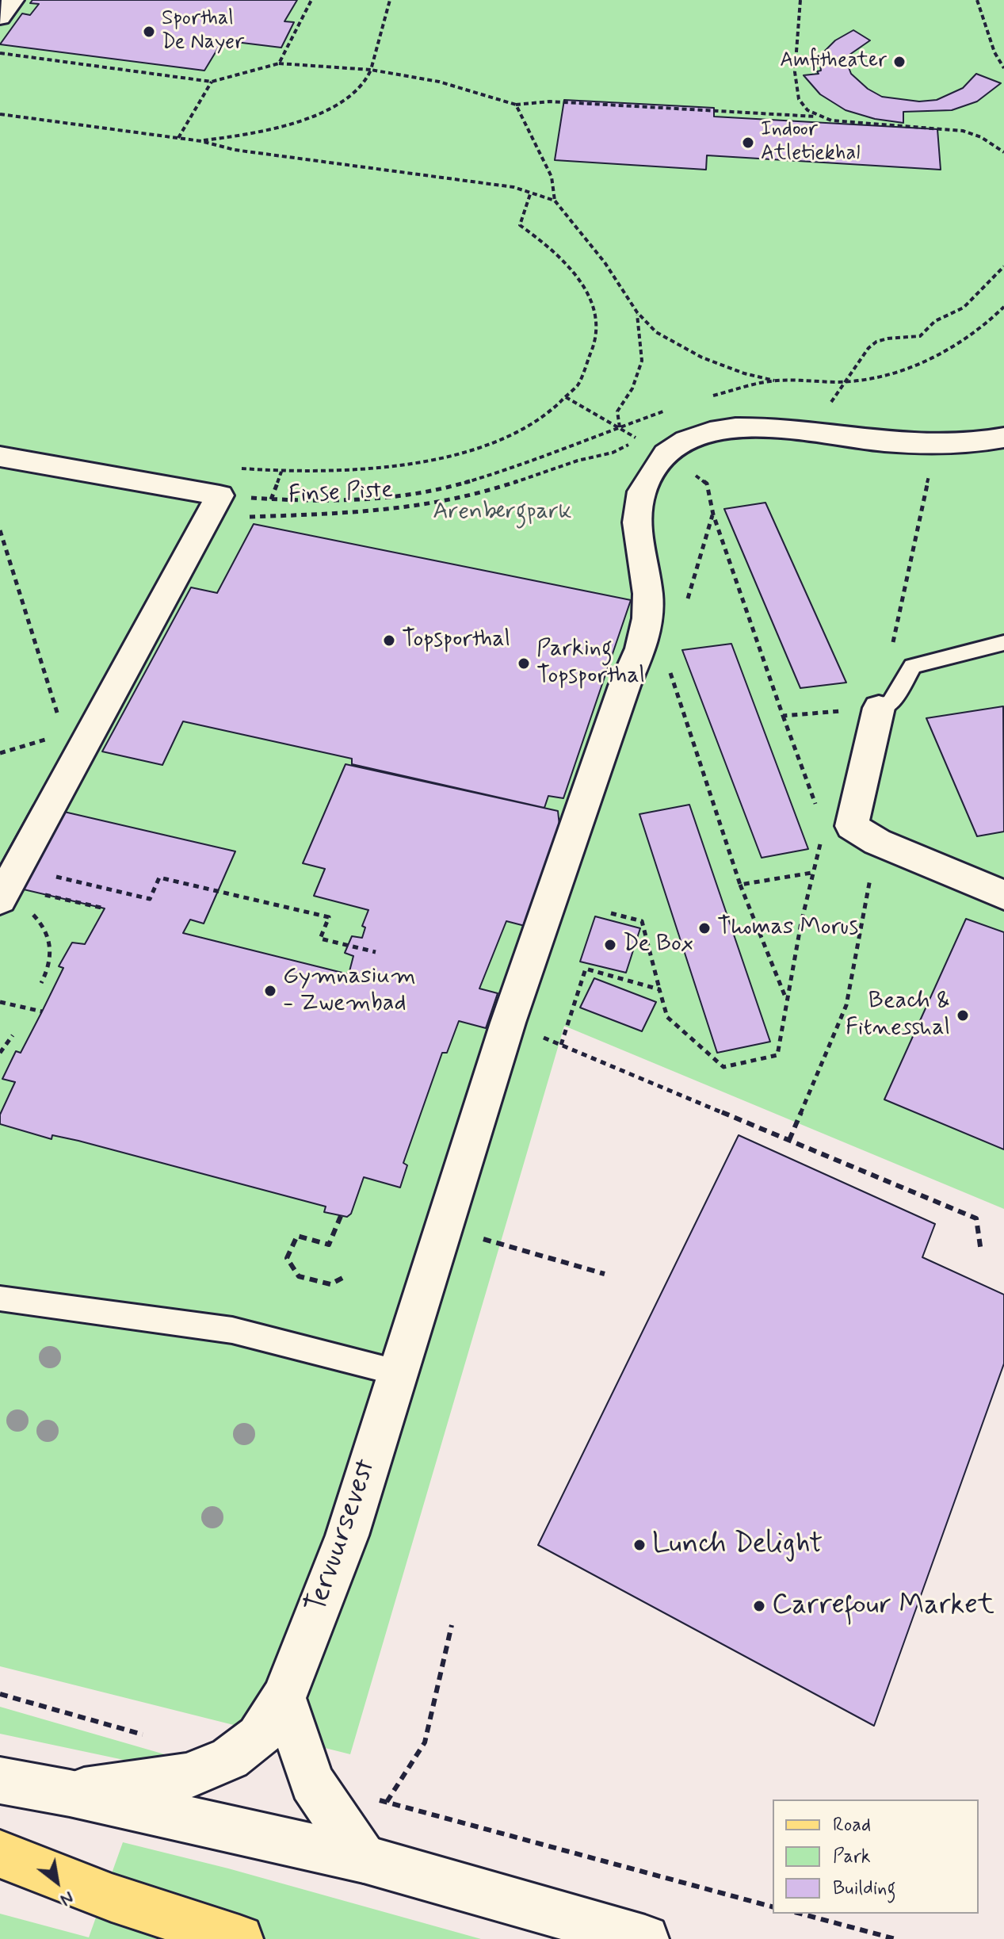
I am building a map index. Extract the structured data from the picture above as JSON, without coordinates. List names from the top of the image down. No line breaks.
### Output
{"streets":{"street":["Tervuursevest"],"path":["Finse Piste"]},"parks":["Arenbergpark"],"places":["Sporthal De Nayer","Amfitheater","Indoor Atletiekhal","Topsporthal","Parking Topsporthal","Thomas Morus","De Box","Gymnasium - Zwembad","Beach & Fitnesshal","Lunch Delight","Carrefour Market"],"legend":["Road","Park","Building"],"north":"bottom right"}
